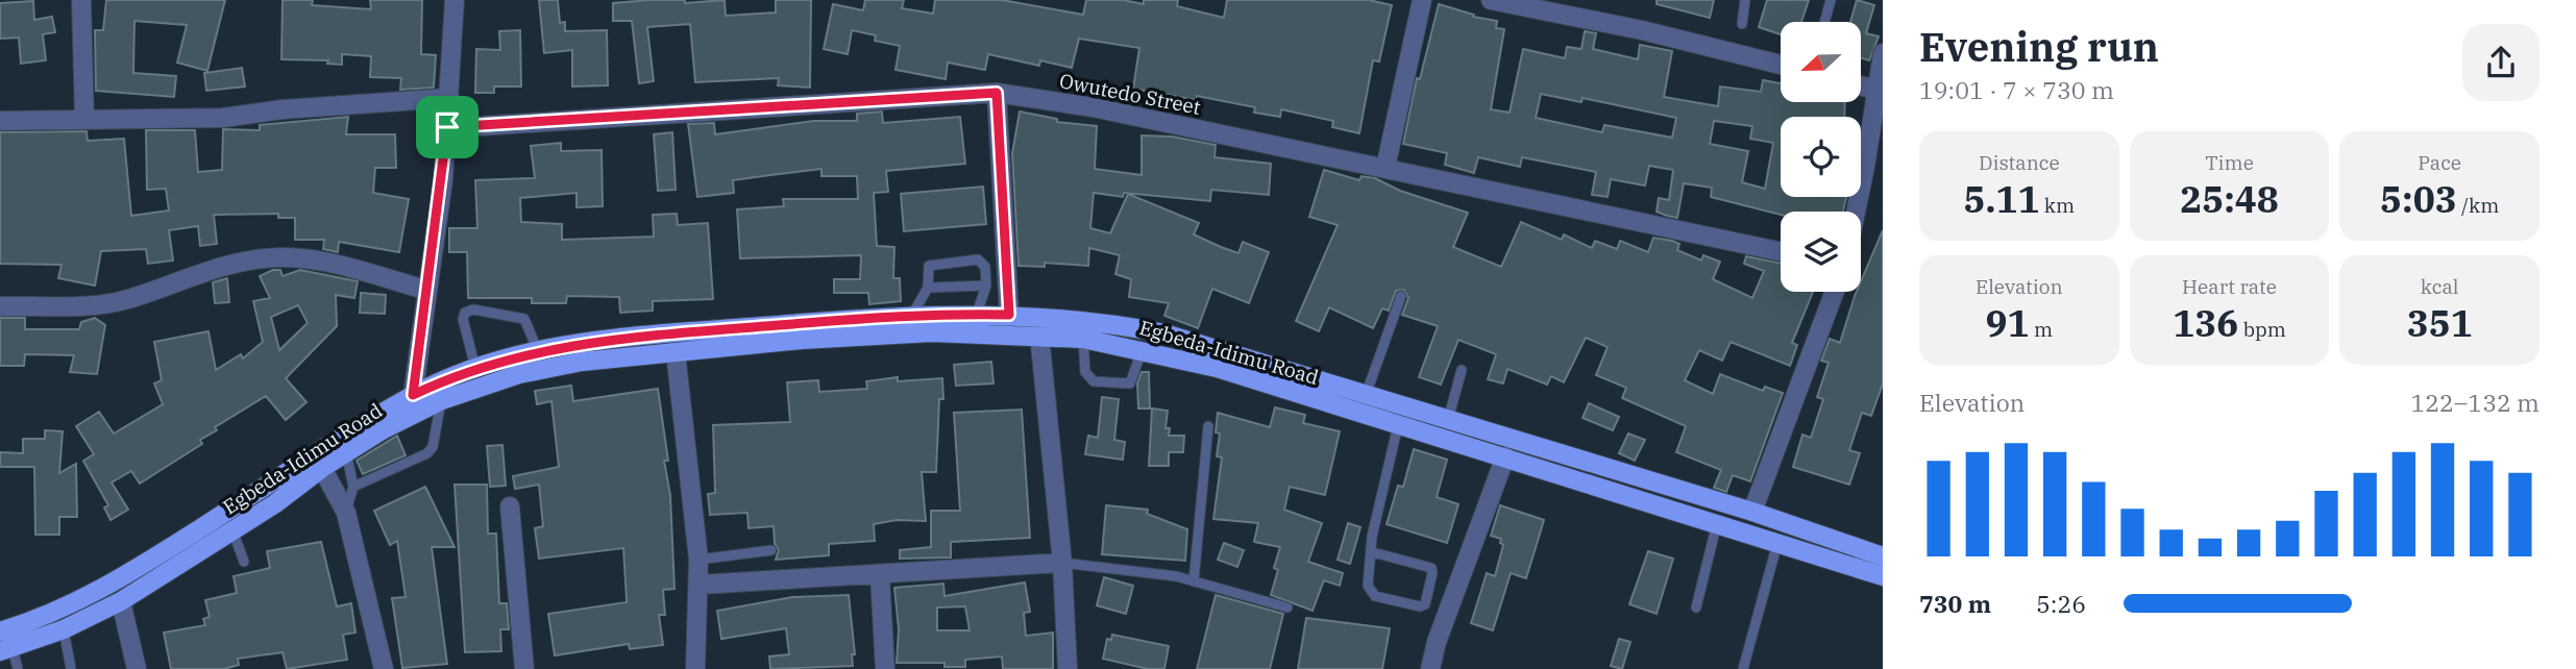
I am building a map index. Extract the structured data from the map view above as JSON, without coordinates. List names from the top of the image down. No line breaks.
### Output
{"streets":{"main road":["Egbeda-Idimu Road"],"street":["Owutedo Street"]},"north":"left","page":{"heading":["Evening run","19:01 · 7 × 730 m"],"stats":[["Distance","5.11 km"],["Time","25:48"],["Pace","5:03 /km"],["Elevation","91 m"],["Heart rate","136 bpm"],["kcal","351"]],"chart":["Elevation","122–132 m"],"list":[{"name":"730 m","note":"5:26"}]}}
